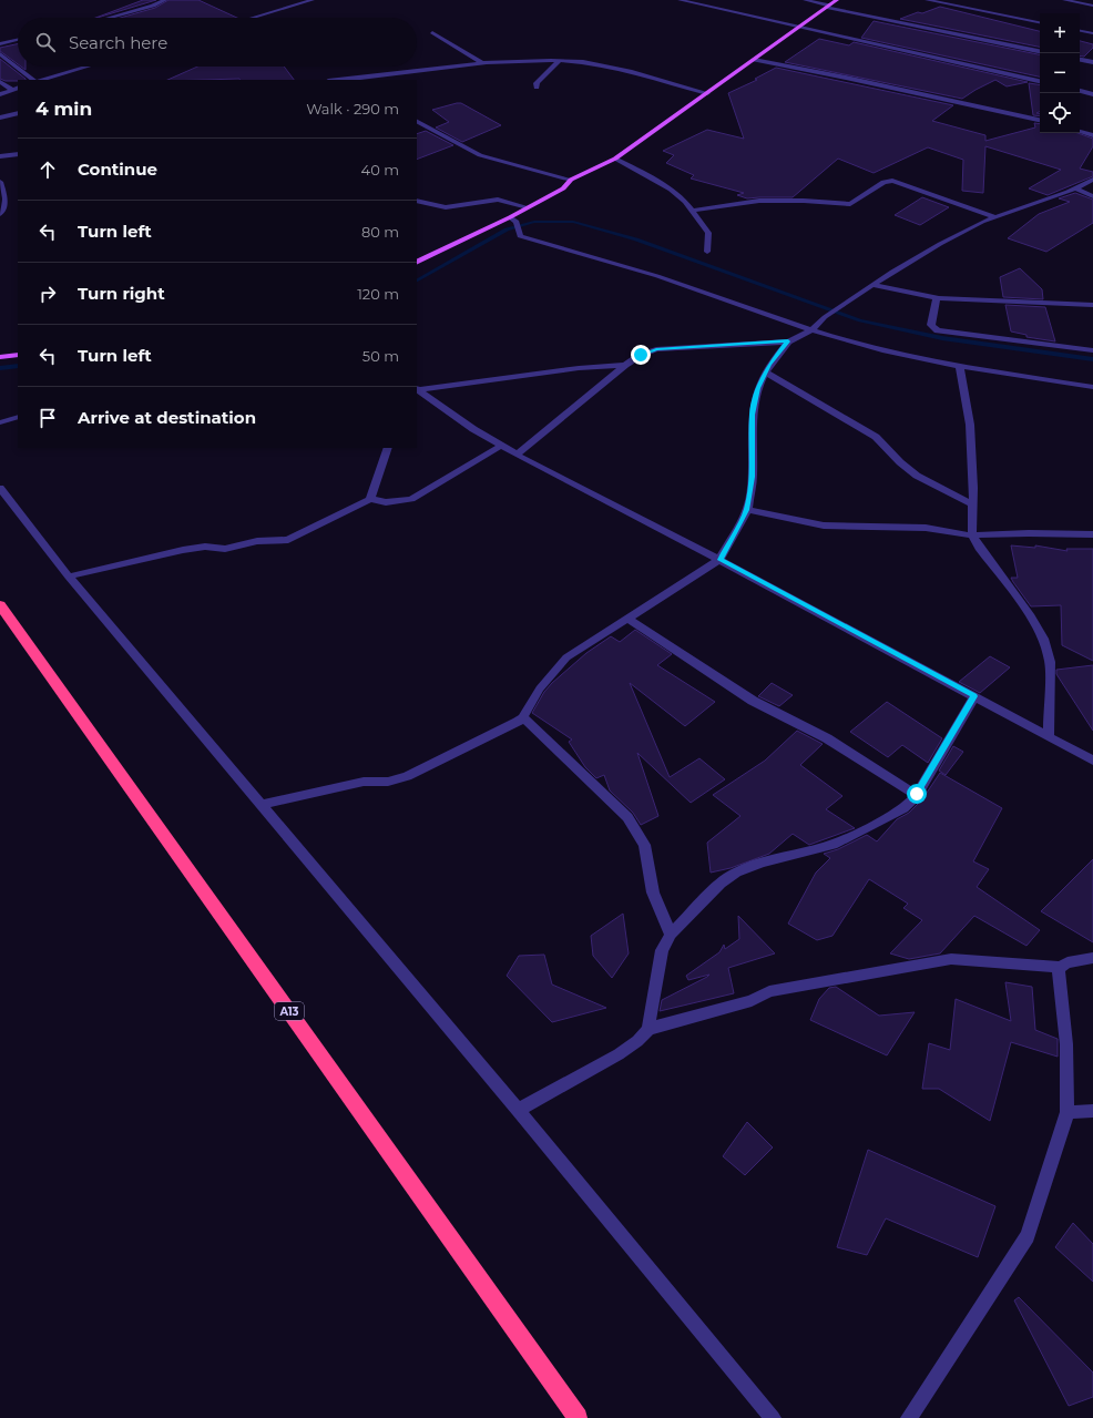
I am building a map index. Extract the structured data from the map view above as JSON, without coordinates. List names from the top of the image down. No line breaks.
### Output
{"streets":{"highway":["A13"]},"page":{"map_buttons":["+","−"],"search":"Search here","heading":["4 min","Walk · 290 m"],"list":[["Continue","40 m"],["Turn left","80 m"],["Turn right","120 m"],["Turn left","50 m"],"Arrive at destination"]}}
